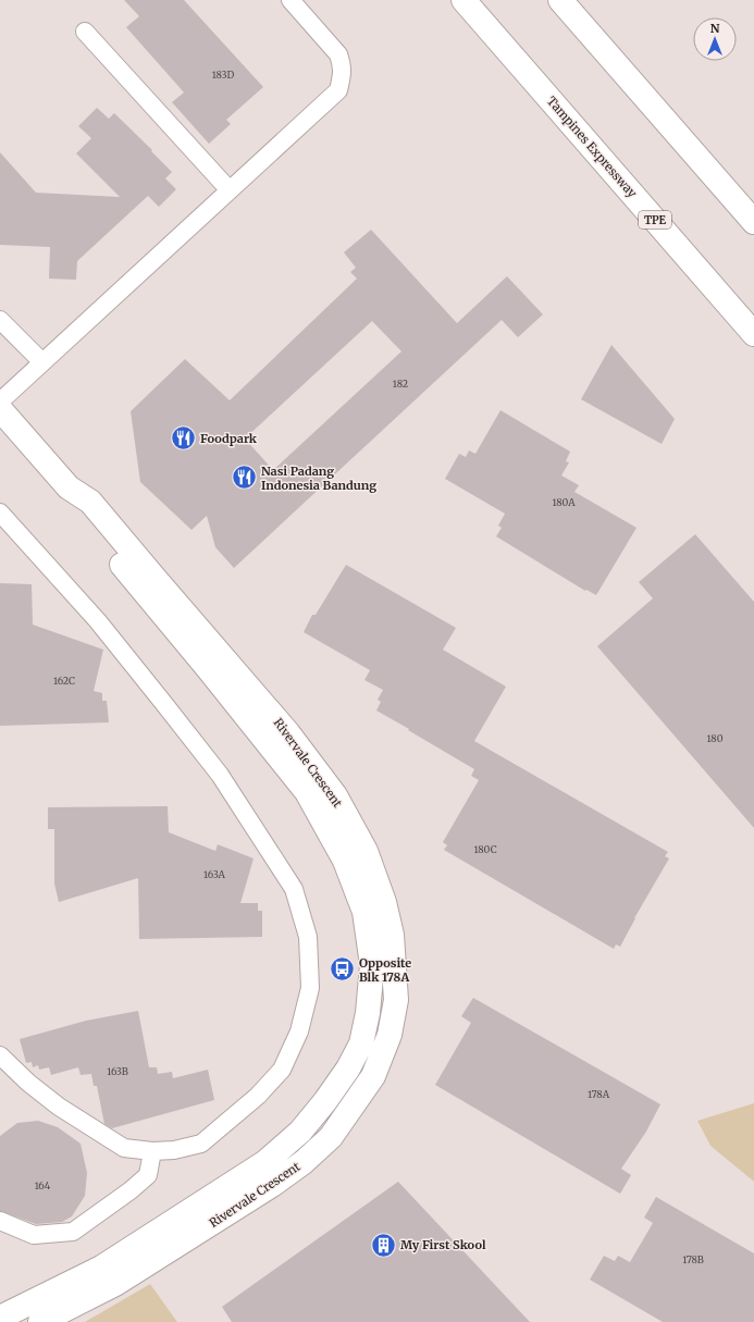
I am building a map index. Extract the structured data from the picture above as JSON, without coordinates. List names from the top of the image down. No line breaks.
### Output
{"streets":{"main road":["Tampines Expressway","TPE","Rivervale Crescent"]},"places":{"restaurant":["Foodpark","Nasi Padang Indonesia Bandung"],"bus stop":["Opposite Blk 178A"],"building":["My First Skool"]},"house_numbers":["183D","182","180A","162C","180","180C","163A","163B","178A","164","178B"],"north":"top"}
